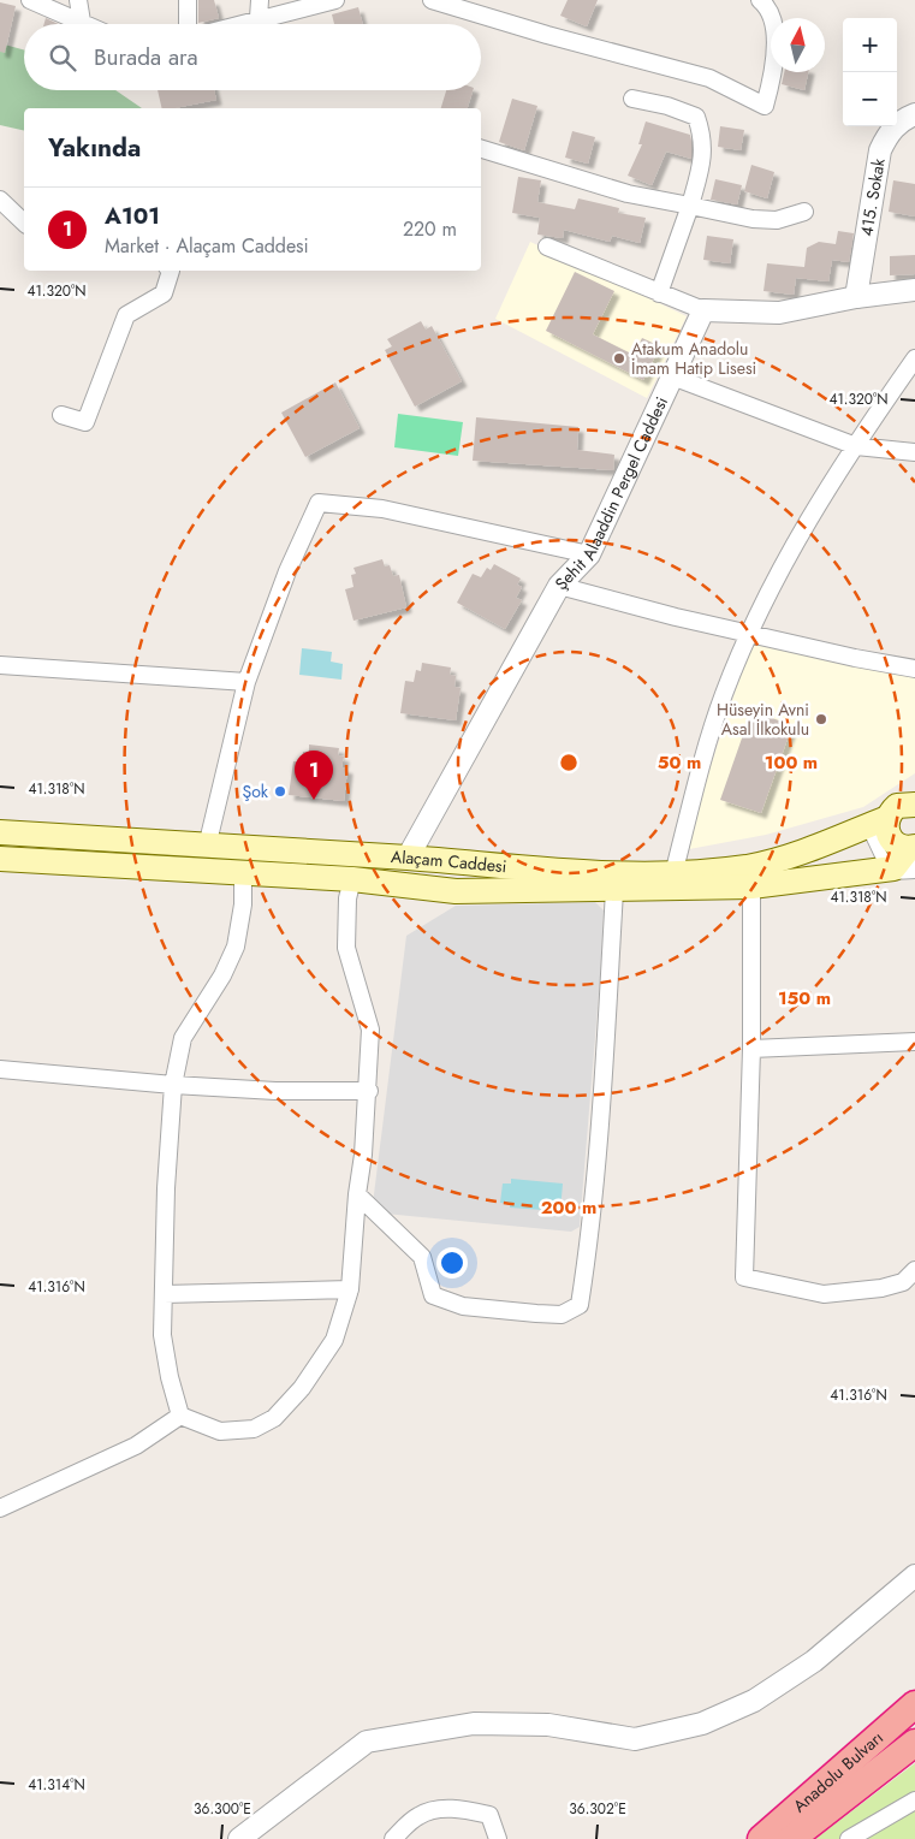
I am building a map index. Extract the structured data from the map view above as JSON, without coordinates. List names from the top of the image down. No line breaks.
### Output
{"streets":{"highway":["Anadolu Bulvarı"],"main road":["Alaçam Caddesi"],"street":["415. Sokak","Şehit Alaaddin Pergel Caddesi"]},"crossings":[["Şehit Alaaddin Pergel Caddesi","Alaçam Caddesi"]],"places":["Atakum Anadolu İmam Hatip Lisesi","Hüseyin Avni Asal İlkokulu","Şok"],"north":"top","page":{"map_buttons":["+","−"],"search":"Burada ara","heading":"Yakında","list":[{"mark":"1","name":"A101","note":"Market · Alaçam Caddesi","value":"220 m"}],"pins":"1"},"coordinates":["41.320°N","41.318°N","41.316°N","41.314°N","36.300°E","36.302°E"],"rings":["50 m","100 m","150 m","200 m"]}
